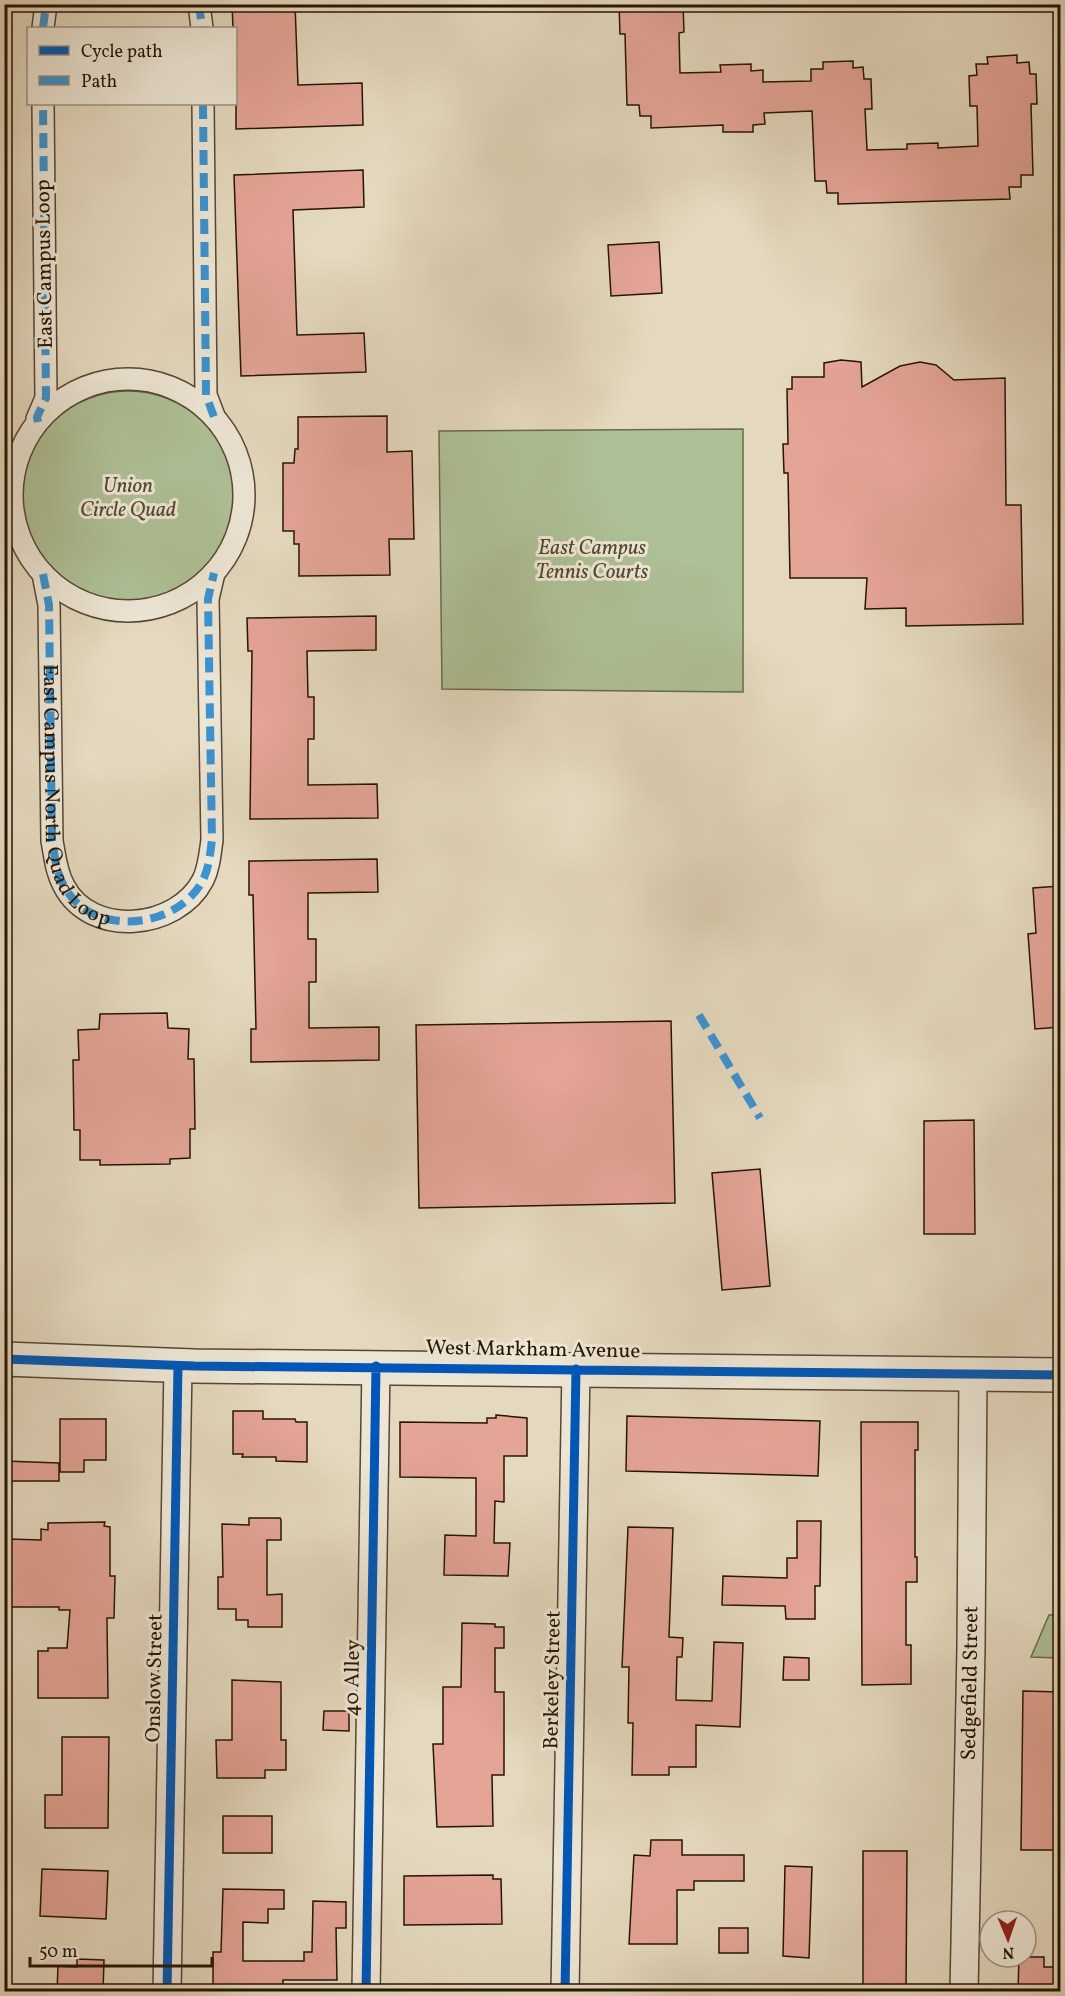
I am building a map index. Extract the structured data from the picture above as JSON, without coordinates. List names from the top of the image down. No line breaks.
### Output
{"streets":{"street":["East Campus Loop","East Campus North Quad Loop","West Markham Avenue","Onslow Street","40 Alley","Berkeley Street","Sedgefield Street"]},"crossings":[["West Markham Avenue","Onslow Street"],["West Markham Avenue","40 Alley"],["West Markham Avenue","Berkeley Street"],["West Markham Avenue","Sedgefield Street"]],"parks":["Union Circle Quad","East Campus Tennis Courts"],"legend":["Cycle path","Path"],"scale_bar":"50 m","north":"bottom"}
